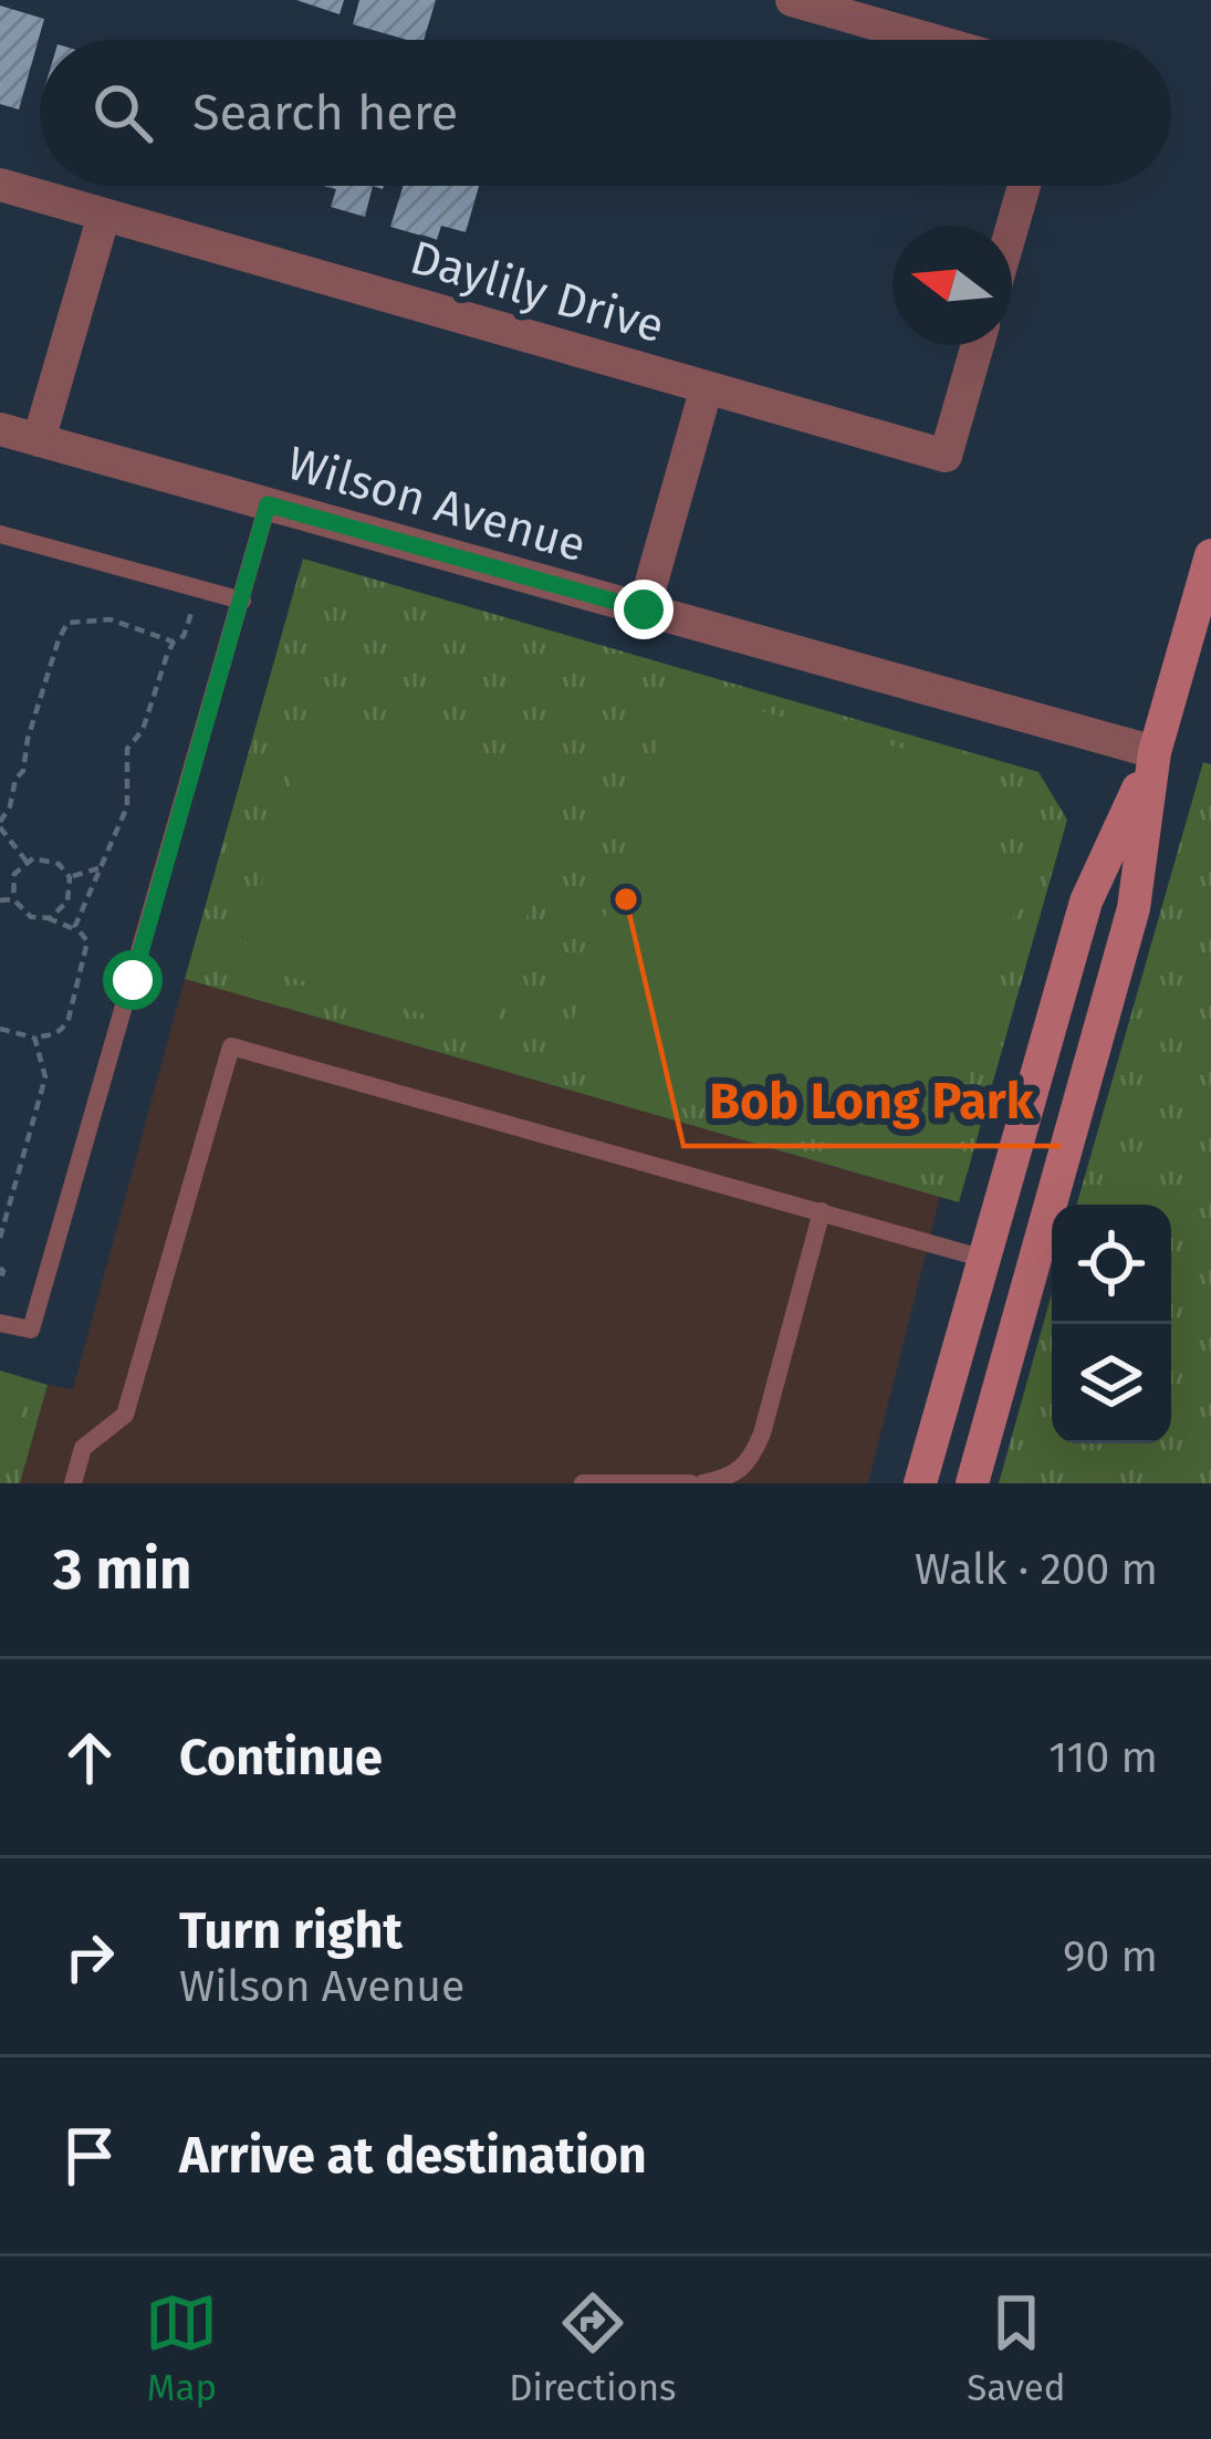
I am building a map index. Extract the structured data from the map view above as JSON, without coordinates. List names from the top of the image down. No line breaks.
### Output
{"streets":{"street":["Daylily Drive","Wilson Avenue"]},"places":["Bob Long Park"],"north":"left","page":{"search":"Search here","heading":["3 min","Walk · 200 m"],"list":[["Continue","110 m"],["Turn right","Wilson Avenue","90 m"],"Arrive at destination"],"nav":["Map","Directions","Saved"]}}
